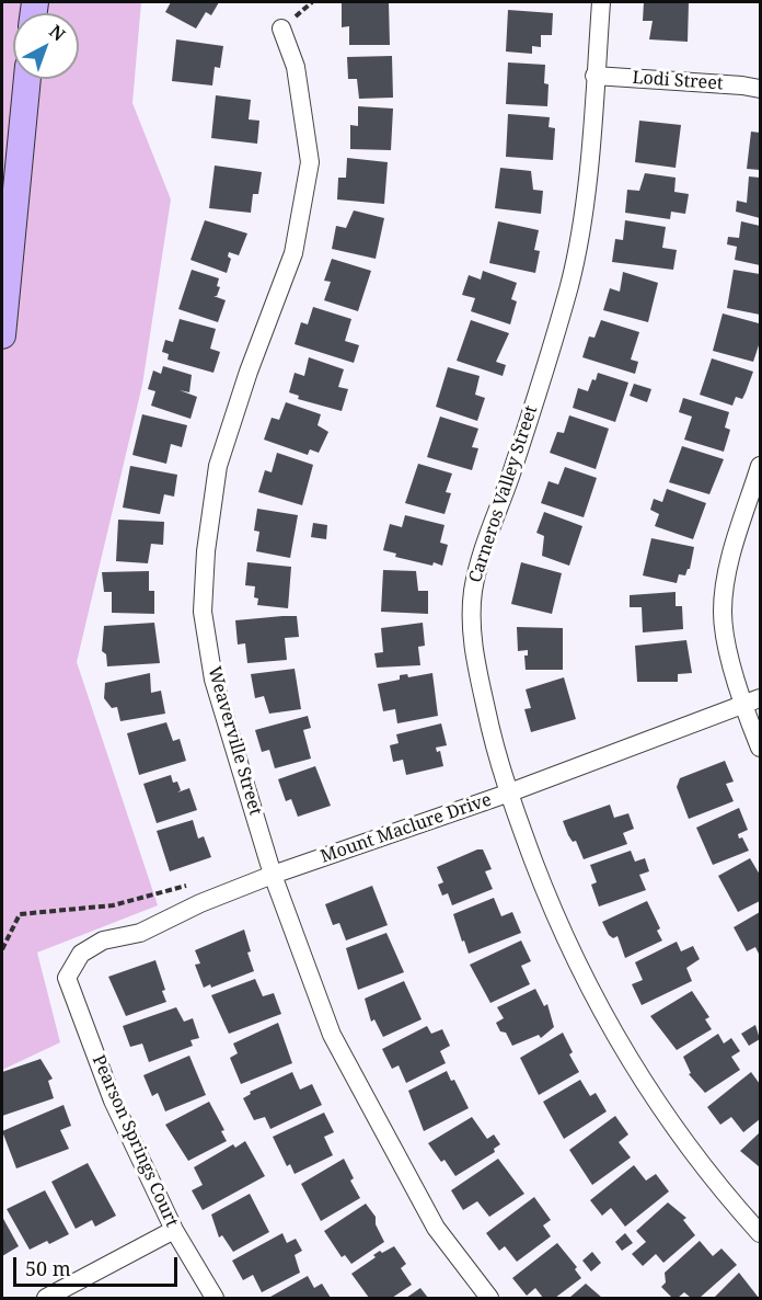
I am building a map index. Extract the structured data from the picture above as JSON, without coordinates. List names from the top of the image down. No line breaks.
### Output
{"streets":{"street":["Lodi Street","Carneros Valley Street","Weaverville Street","Mount Maclure Drive","Pearson Springs Court"]},"crossings":[["Lodi Street","Carneros Valley Street"],["Carneros Valley Street","Mount Maclure Drive"],["Weaverville Street","Mount Maclure Drive"],["Mount Maclure Drive","Pearson Springs Court"]],"scale_bar":"50 m","north":"top right"}
